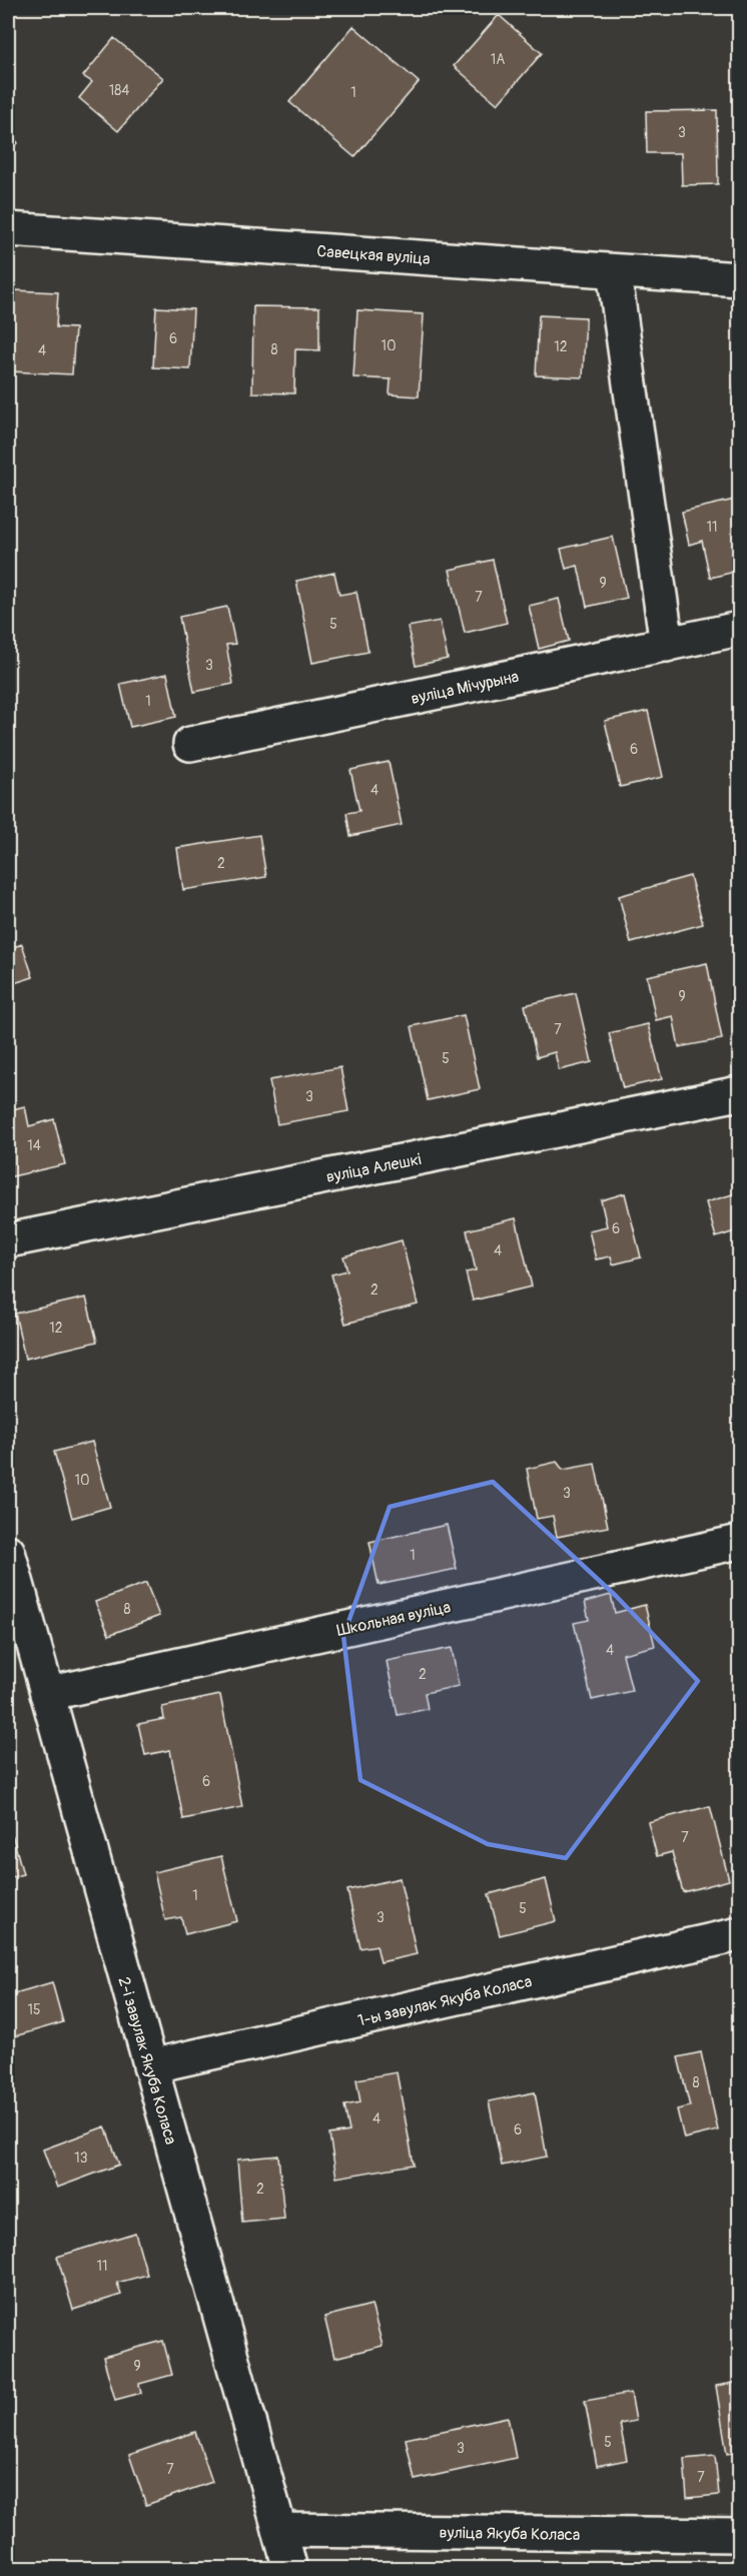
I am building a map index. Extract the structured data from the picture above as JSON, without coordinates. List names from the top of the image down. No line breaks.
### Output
{"streets":{"street":["Савецкая вуліца","вуліца Мічурына","вуліца Алешкі","Школьная вуліца","1-ы завулак Якуба Коласа","2-і завулак Якуба Коласа","вуліца Якуба Коласа"]},"crossings":[["Школьная вуліца","2-і завулак Якуба Коласа"],["1-ы завулак Якуба Коласа","2-і завулак Якуба Коласа"],["2-і завулак Якуба Коласа","вуліца Якуба Коласа"]],"house_numbers":["1А","184","1","3","6","10","12","8","4","11","9","7","5","3","1","6","4","2","9","7","5","3","14","6","4","2","12","10","3","1","8","4","2","6","7","1","5","3","15","8","4","6","13","2","11","9","5","3","7","7"]}
